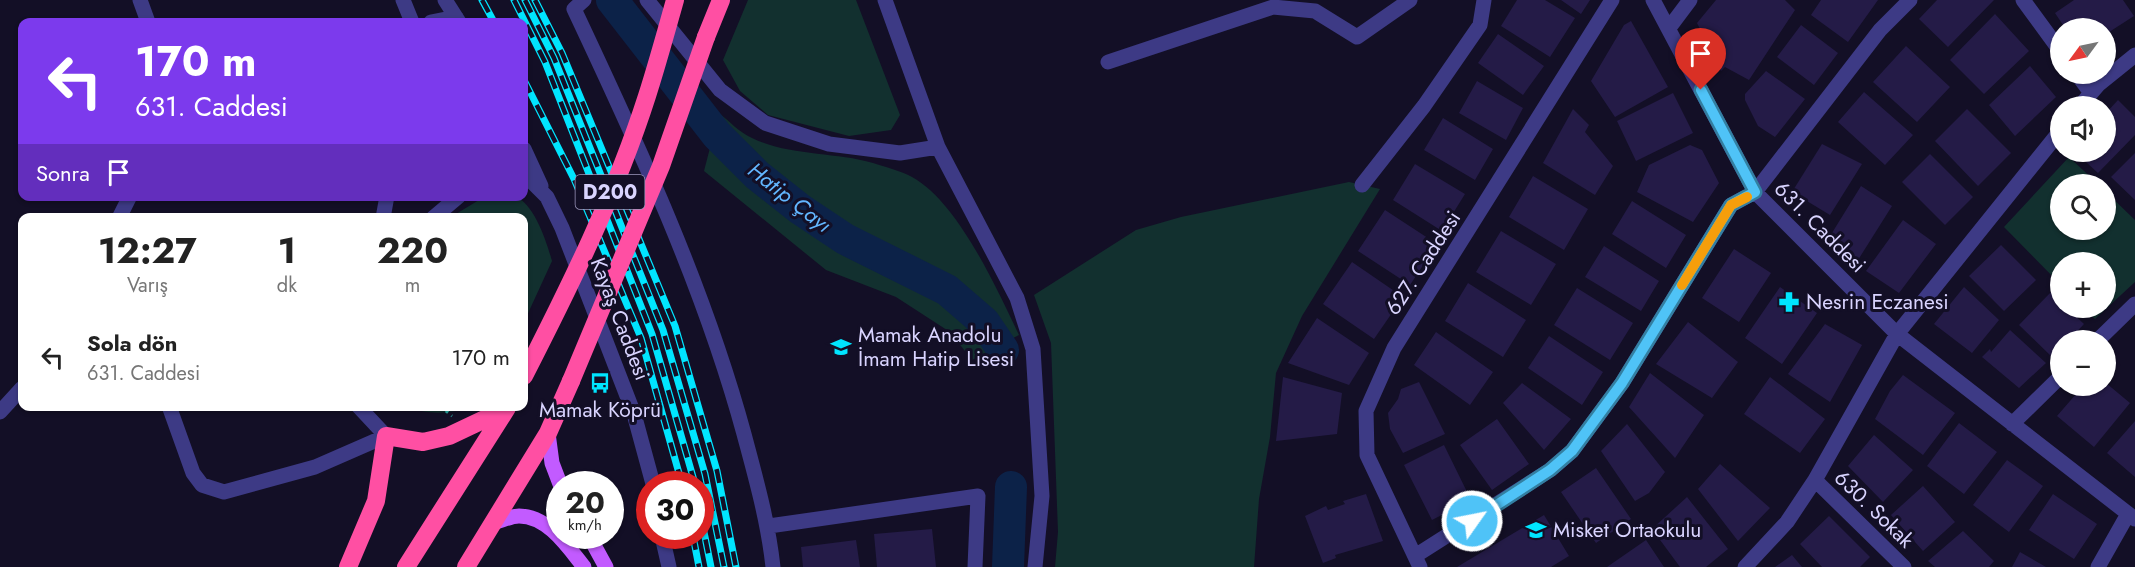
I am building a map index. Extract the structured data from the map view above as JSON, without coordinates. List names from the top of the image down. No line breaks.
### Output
{"streets":{"highway":["D200"],"street":["631. Caddesi","627. Caddesi","Kayaş Caddesi","630. Sokak"]},"water":["Hatip Çayı"],"places":{"pharmacy":["Nesrin Eczanesi"],"school or university":["Mamak Anadolu İmam Hatip Lisesi","Misket Ortaokulu"],"bus stop":["Mamak Köprü"]},"north":"bottom left","page":{"map_buttons":["+","−"],"turn":["170 m","631. Caddesi"],"then":"Sonra","eta":["12:27","Varış","1","dk","220","m"],"list":[{"name":"Sola dön","note":"631. Caddesi","value":"170 m"}],"speed":"20 km/h","limit":"30"}}
